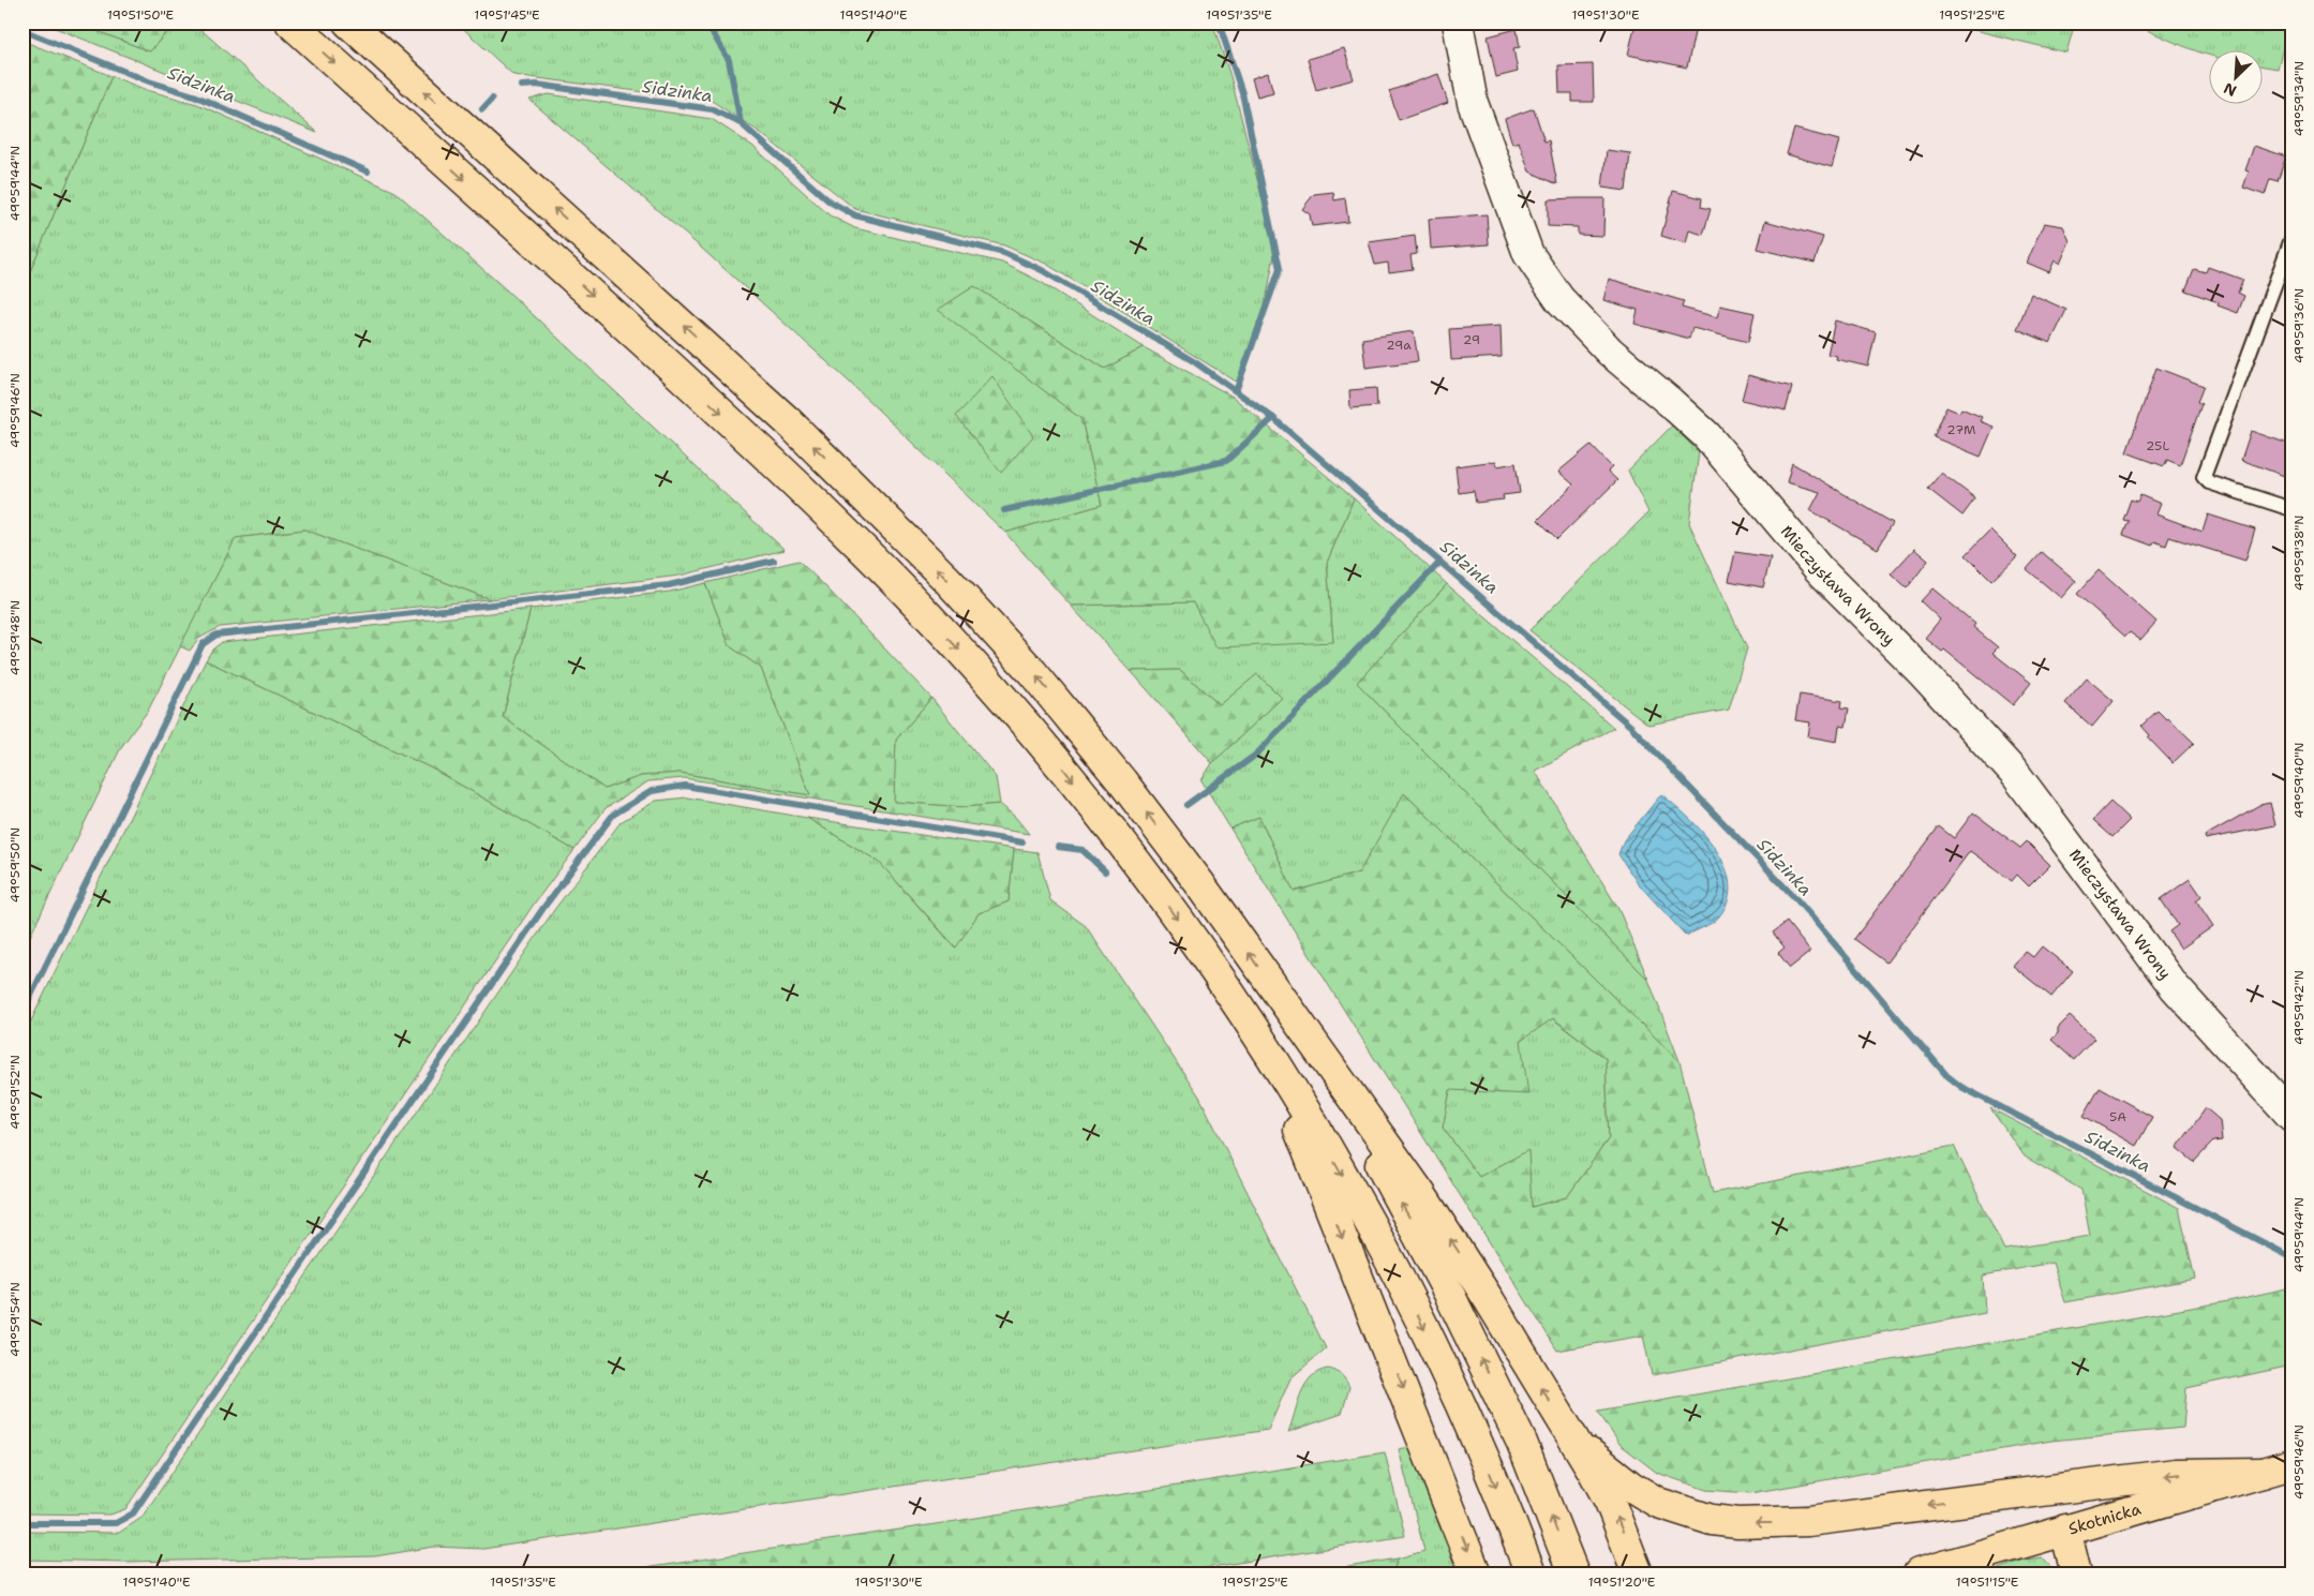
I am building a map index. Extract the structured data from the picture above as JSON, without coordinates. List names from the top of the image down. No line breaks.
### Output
{"streets":{"main road":["Skotnicka"],"street":["Mieczysława Wrony"]},"water":["Sidzinka"],"house_numbers":["29","29a","27M","25L","5A"],"north":"bottom left","coordinates":["19°51'50\"E","19°51'45\"E","19°51'40\"E","19°51'35\"E","19°51'30\"E","19°51'25\"E","49°59'34\"N","49°59'44\"N","49°59'36\"N","49°59'46\"N","49°59'38\"N","49°59'48\"N","49°59'40\"N","49°59'50\"N","49°59'42\"N","49°59'52\"N","49°59'54\"N","19°51'20\"E","19°51'15\"E"]}
